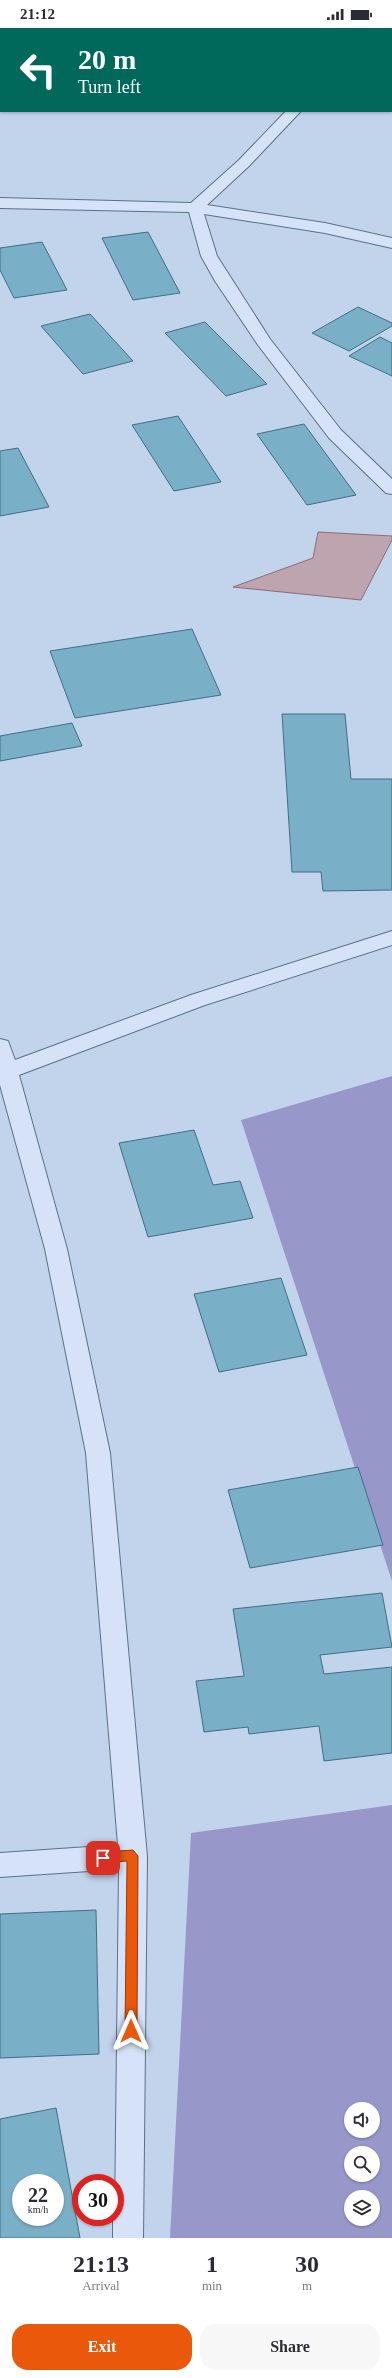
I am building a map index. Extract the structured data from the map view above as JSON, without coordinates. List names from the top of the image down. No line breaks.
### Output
{"page":{"status":"21:12","turn":["20 m","Turn left"],"speed":"22 km/h","limit":"30","eta":["21:13","Arrival","1","min","30","m"],"buttons":["Exit","Share"]}}
